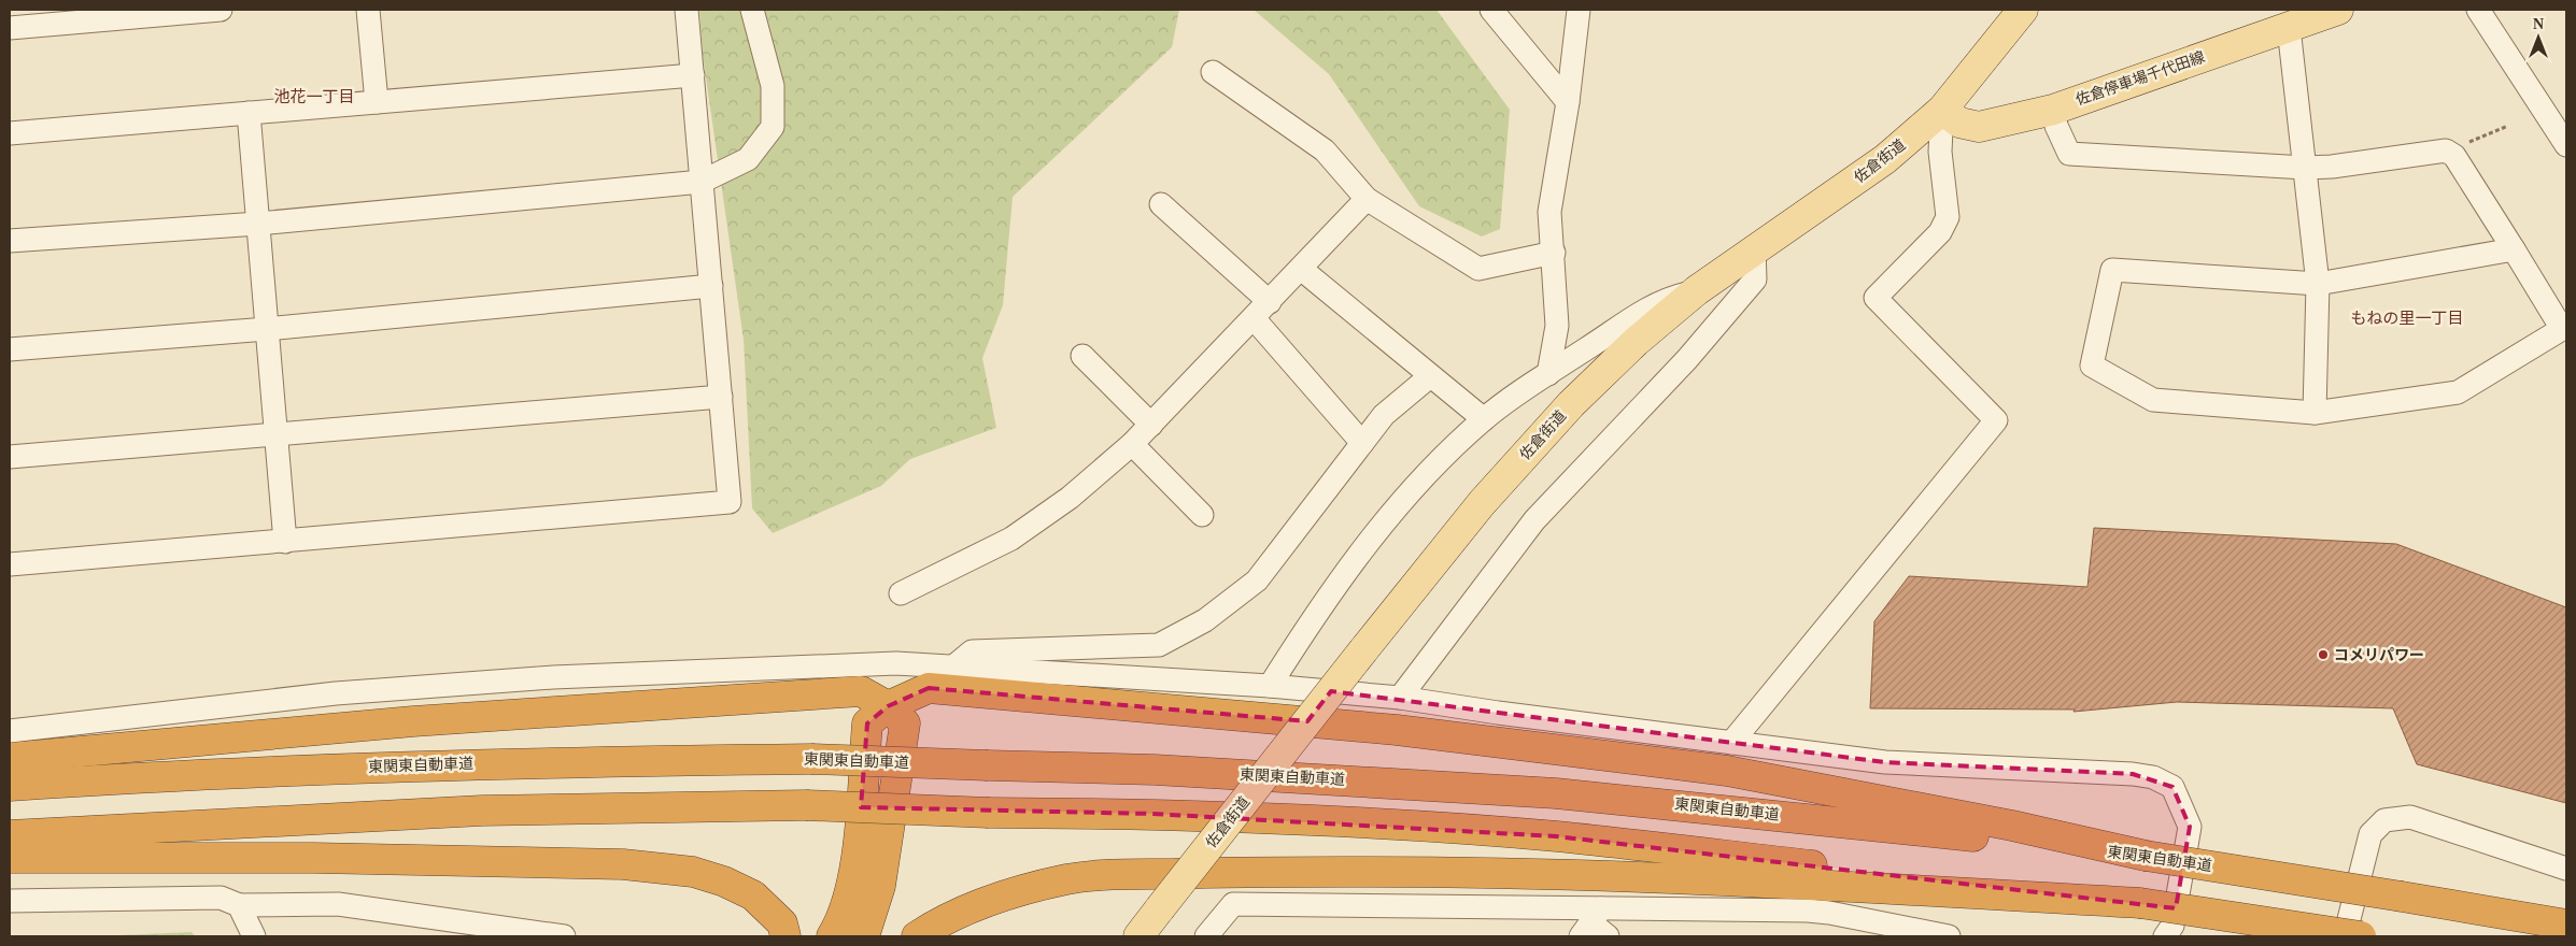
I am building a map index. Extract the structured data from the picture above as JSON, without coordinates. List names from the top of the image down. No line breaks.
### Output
{"streets":{"highway":["東関東自動車道"],"main road":["佐倉停車場千代田線","佐倉街道"]},"crossings":[["佐倉停車場千代田線","佐倉街道"]],"districts":["池花一丁目","もねの里一丁目"],"places":["コメリパワー"],"north":"top"}
